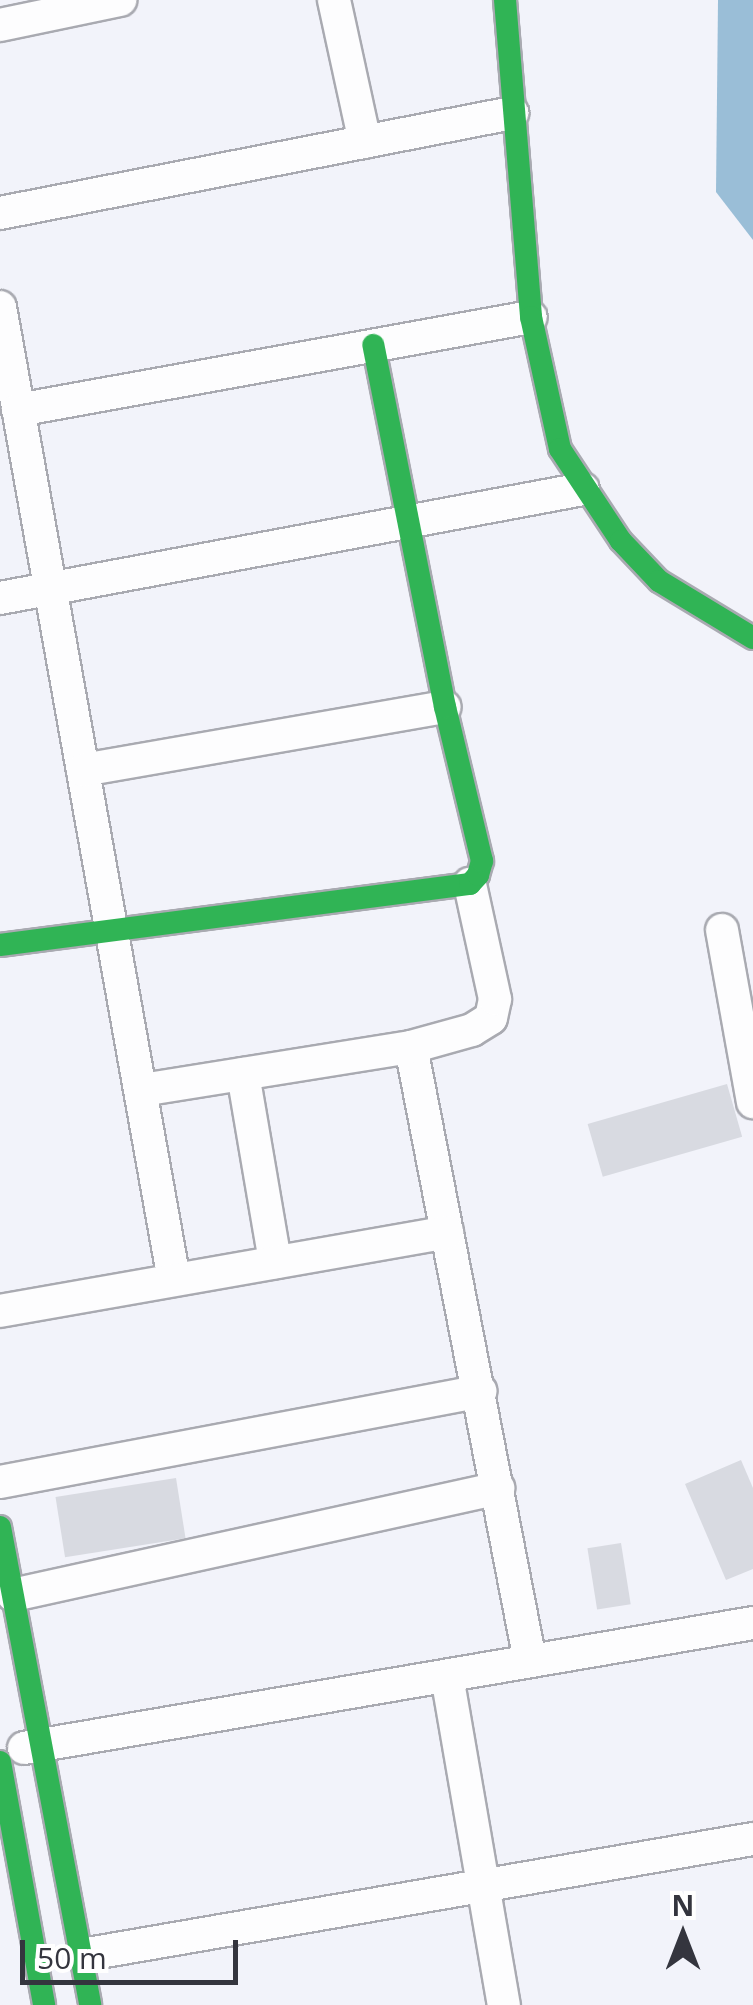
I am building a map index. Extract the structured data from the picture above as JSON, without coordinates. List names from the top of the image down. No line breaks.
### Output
{"scale_bar":"50 m","north":"top"}
